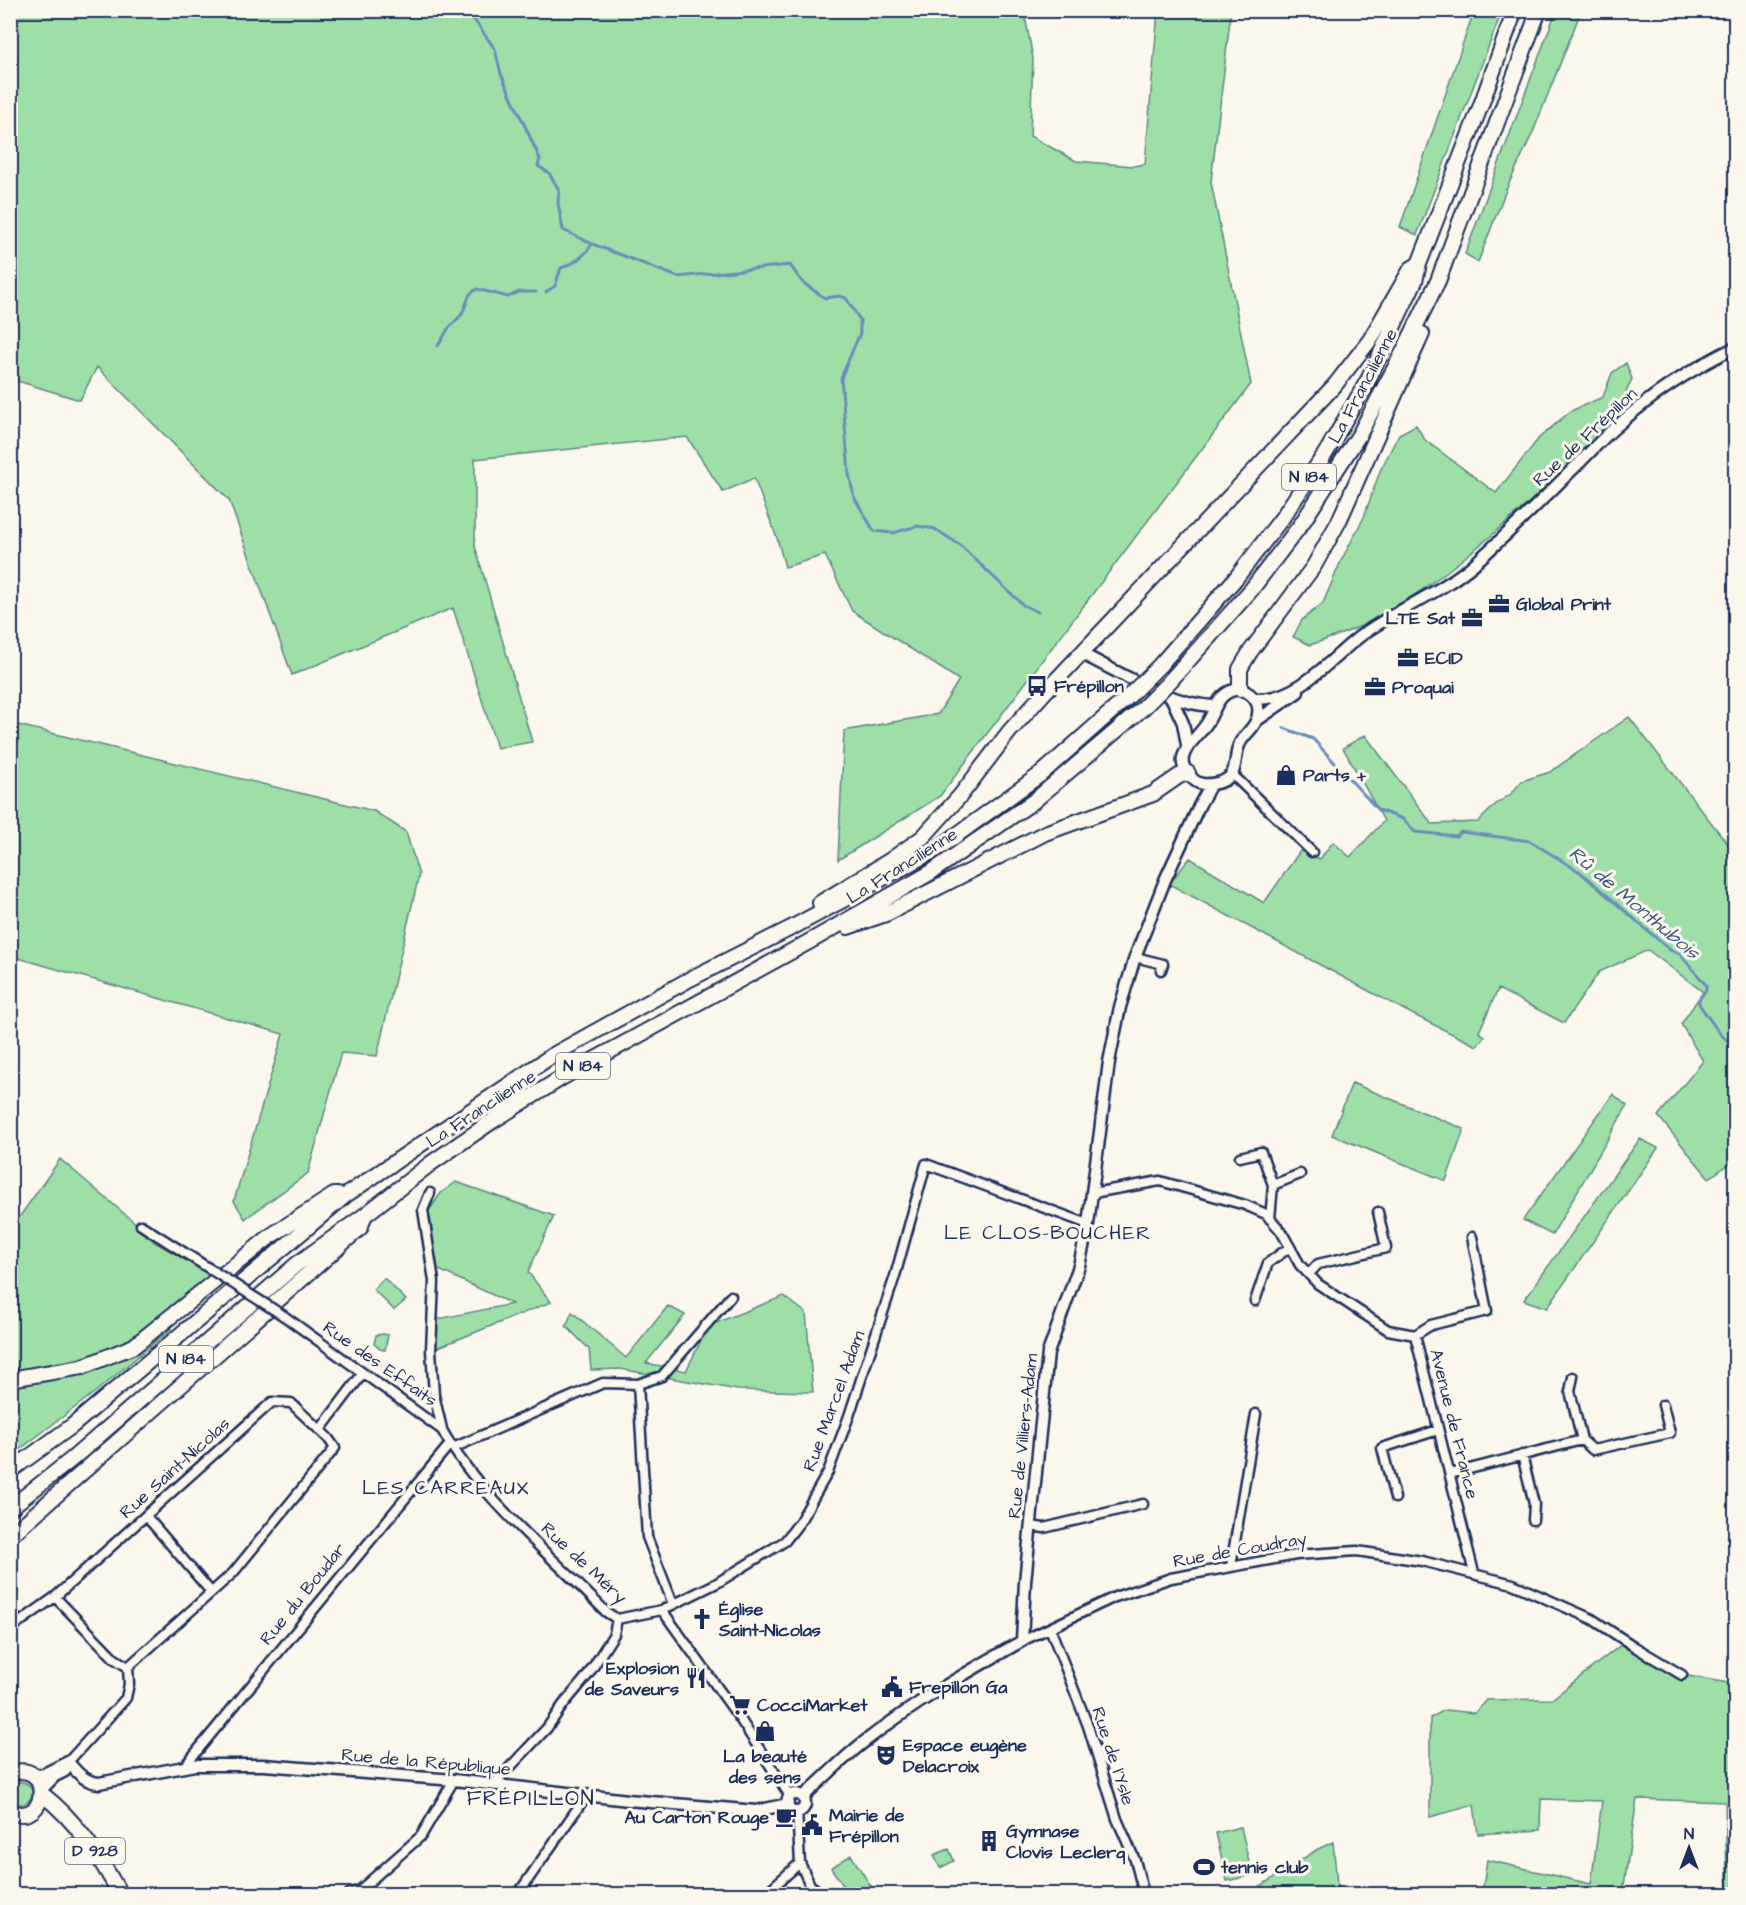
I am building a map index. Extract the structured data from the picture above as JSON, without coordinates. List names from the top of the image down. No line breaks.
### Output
{"streets":{"main road":["La Francilienne","N 184","D 928"],"street":["Rue de Frépillon","Rue des Effaits","Rue Marcel Adam","Avenue de France","Rue de Villiers-Adam","Rue Saint-Nicolas","Rue de Coudray","Rue de Méry","Rue du Boudar","Rue de l'Ysle","Rue de la République"]},"crossings":[["Rue des Effaits","Rue de Méry"],["Rue des Effaits","Rue du Boudar"],["Rue Marcel Adam","Rue de Villiers-Adam"],["Rue Marcel Adam","Rue de Méry"],["Avenue de France","Rue de Villiers-Adam"],["Avenue de France","Rue de Coudray"],["Rue de Villiers-Adam","Rue de Coudray"],["Rue de Coudray","Rue de l'Ysle"],["Rue de Méry","Rue du Boudar"],["Rue du Boudar","Rue de la République"]],"districts":["LE CLOS-BOUCHER","LES CARREAUX","FRÉPILLON"],"water":["Rû de Monthubois"],"places":{"office":["Global Print","LTE Sat","ECID","Proquai"],"bus stop":["Frépillon"],"shop":["Parts +","La beauté des sens"],"church":["Église Saint-Nicolas"],"restaurant":["Explosion de Saveurs"],"public building":["Frepillon Ga","Mairie de Frépillon"],"supermarket":["CocciMarket"],"theatre":["Espace eugène Delacroix"],"cafe":["Au Carton Rouge"],"building":["Gymnase Clovis Leclerq"],"sports":["tennis club"]},"north":"top"}
